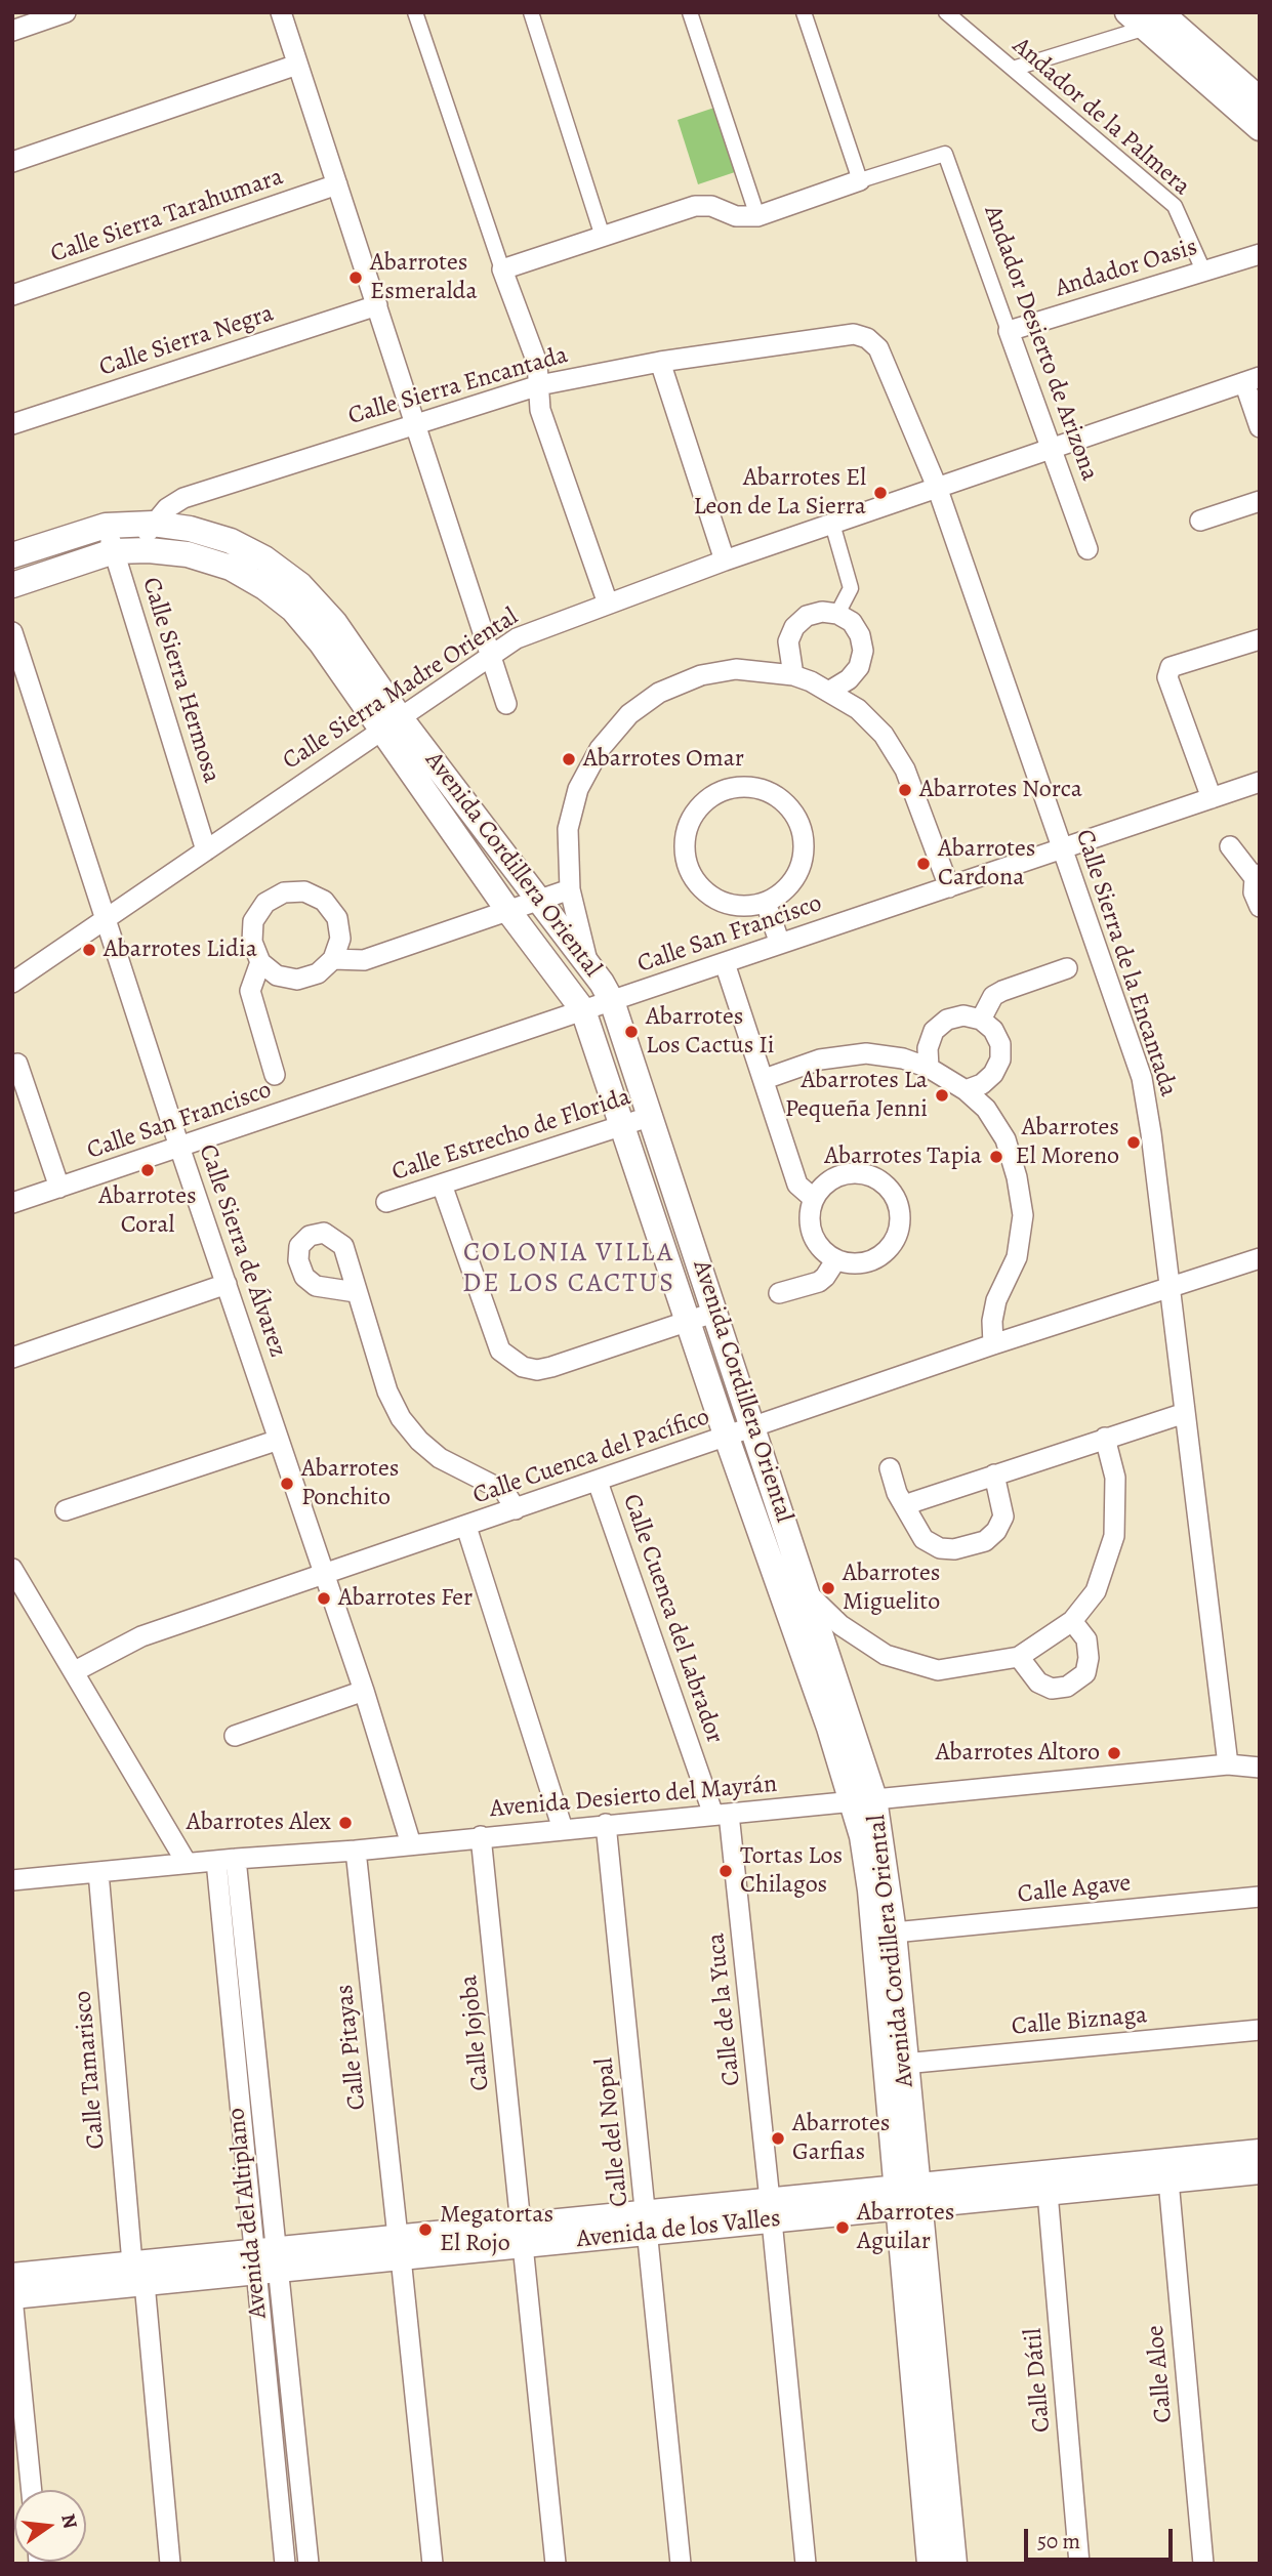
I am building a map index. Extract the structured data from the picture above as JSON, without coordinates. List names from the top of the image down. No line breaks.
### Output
{"streets":{"street":["Andador de la Palmera","Calle Sierra Tarahumara","Andador Oasis","Calle Sierra Negra","Andador Desierto de Arizona","Calle Sierra Encantada","Calle Sierra Hermosa","Calle Sierra Madre Oriental","Avenida Cordillera Oriental","Calle San Francisco","Calle Sierra de la Encantada","Calle Estrecho de Florida","Calle Sierra de Álvarez","Calle Cuenca del Pacífico","Calle Cuenca del Labrador","Avenida Desierto del Mayrán","Calle Agave","Calle de la Yuca","Calle Biznaga","Calle Jojoba","Calle Pitayas","Calle Tamarisco","Calle del Nopal","Avenida del Altiplano","Avenida de los Valles","Calle Aloe","Calle Dátil"]},"crossings":[["Andador de la Palmera","Andador Oasis"],["Andador Oasis","Andador Desierto de Arizona"],["Andador Desierto de Arizona","Calle Sierra Madre Oriental"],["Calle Sierra Encantada","Calle Sierra Hermosa"],["Calle Sierra Encantada","Avenida Cordillera Oriental"],["Calle Sierra Encantada","Calle Sierra de la Encantada"],["Calle Sierra Hermosa","Calle Sierra Madre Oriental"],["Calle Sierra Hermosa","Avenida Cordillera Oriental"],["Calle Sierra Madre Oriental","Avenida Cordillera Oriental"],["Calle Sierra Madre Oriental","Calle Sierra de la Encantada"],["Calle Sierra Madre Oriental","Calle Sierra de Álvarez"],["Avenida Cordillera Oriental","Calle San Francisco"],["Avenida Cordillera Oriental","Calle Estrecho de Florida"],["Avenida Cordillera Oriental","Calle Cuenca del Pacífico"],["Avenida Cordillera Oriental","Avenida Desierto del Mayrán"],["Avenida Cordillera Oriental","Calle Agave"],["Avenida Cordillera Oriental","Calle Biznaga"],["Avenida Cordillera Oriental","Avenida de los Valles"],["Calle San Francisco","Calle Sierra de la Encantada"],["Calle San Francisco","Calle Sierra de Álvarez"],["Calle Sierra de la Encantada","Calle Cuenca del Pacífico"],["Calle Sierra de la Encantada","Avenida Desierto del Mayrán"],["Calle Sierra de Álvarez","Calle Cuenca del Pacífico"],["Calle Sierra de Álvarez","Avenida Desierto del Mayrán"],["Calle Cuenca del Pacífico","Calle Cuenca del Labrador"],["Calle Cuenca del Labrador","Avenida Desierto del Mayrán"],["Calle Cuenca del Labrador","Calle de la Yuca"],["Avenida Desierto del Mayrán","Calle de la Yuca"],["Avenida Desierto del Mayrán","Calle Jojoba"],["Avenida Desierto del Mayrán","Calle Pitayas"],["Avenida Desierto del Mayrán","Calle Tamarisco"],["Avenida Desierto del Mayrán","Calle del Nopal"],["Avenida Desierto del Mayrán","Avenida del Altiplano"],["Calle de la Yuca","Avenida de los Valles"],["Calle Jojoba","Avenida de los Valles"],["Calle Pitayas","Avenida de los Valles"],["Calle Tamarisco","Avenida de los Valles"],["Calle del Nopal","Avenida de los Valles"],["Avenida del Altiplano","Avenida de los Valles"],["Avenida de los Valles","Calle Aloe"],["Avenida de los Valles","Calle Dátil"]],"districts":["COLONIA VILLA DE LOS CACTUS"],"places":["Abarrotes Esmeralda","Abarrotes El Leon de La Sierra","Abarrotes Omar","Abarrotes Norca","Abarrotes Cardona","Abarrotes Lidia","Abarrotes Los Cactus Ii","Abarrotes La Pequeña Jenni","Abarrotes El Moreno","Abarrotes Tapia","Abarrotes Coral","Abarrotes Ponchito","Abarrotes Miguelito","Abarrotes Fer","Abarrotes Altoro","Abarrotes Alex","Tortas Los Chilagos","Abarrotes Garfias","Abarrotes Aguilar","Megatortas El Rojo"],"scale_bar":"50 m","north":"right"}
